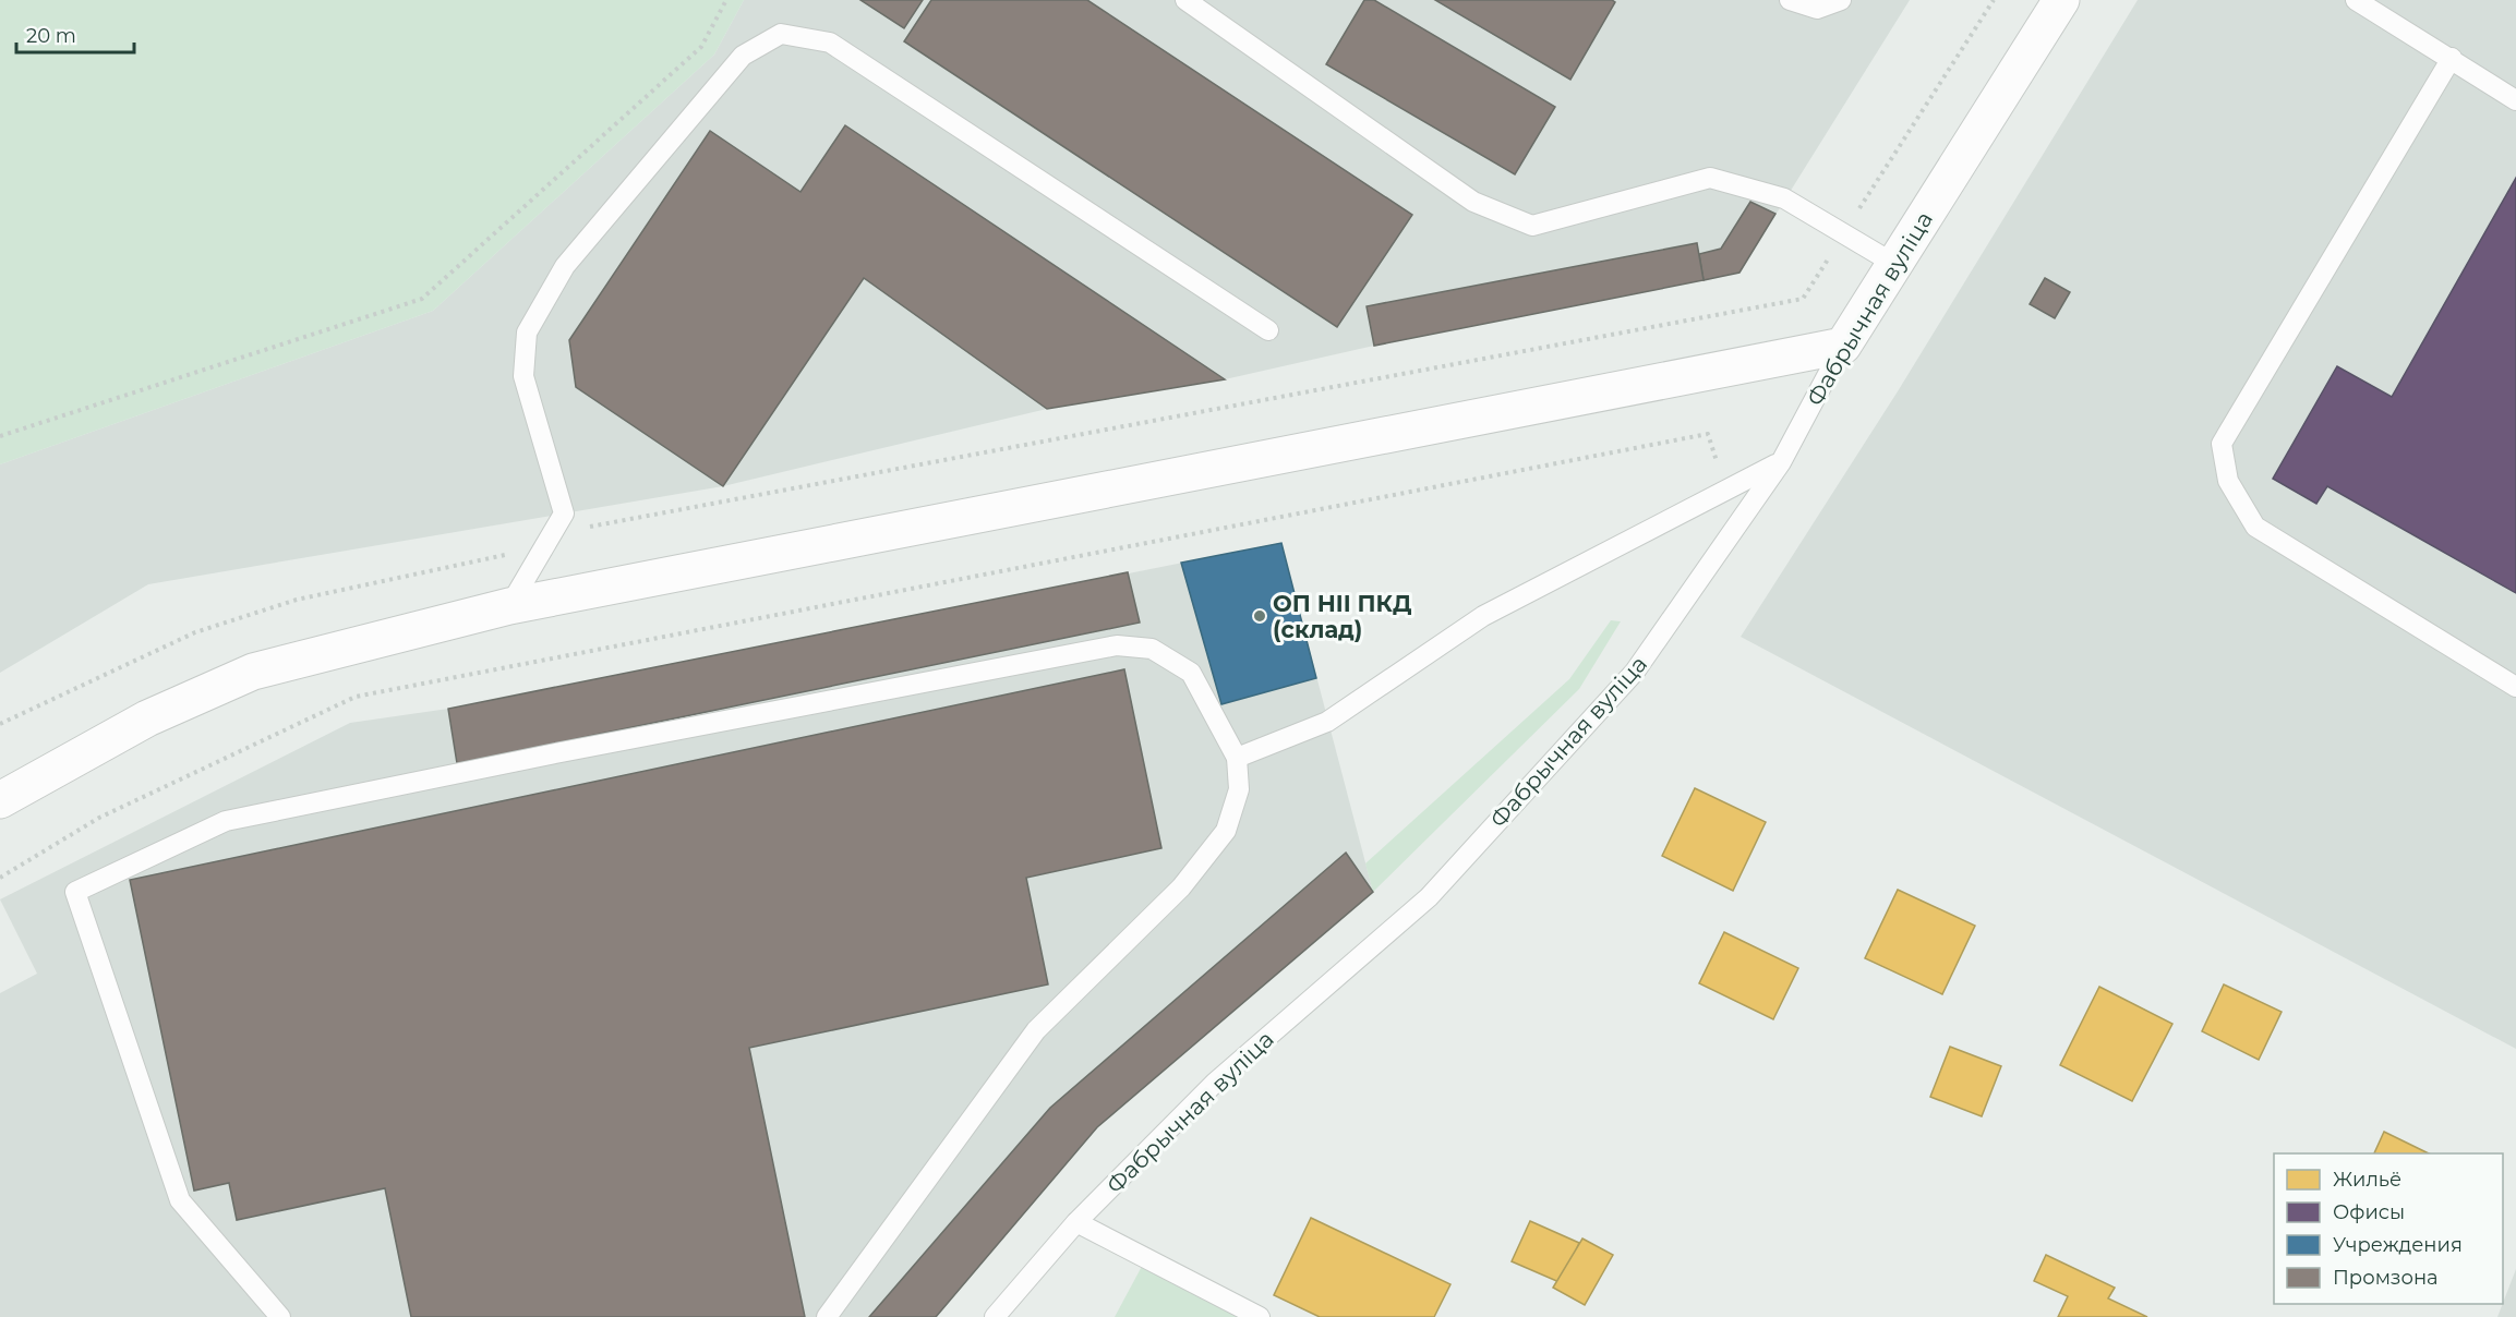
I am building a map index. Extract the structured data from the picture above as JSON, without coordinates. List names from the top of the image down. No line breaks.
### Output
{"streets":{"street":["Фабрычная вуліца"]},"places":["ОП НII ПКД (склад)"],"legend":["Жильё","Офисы","Учреждения","Промзона"],"scale_bar":"20 m"}
